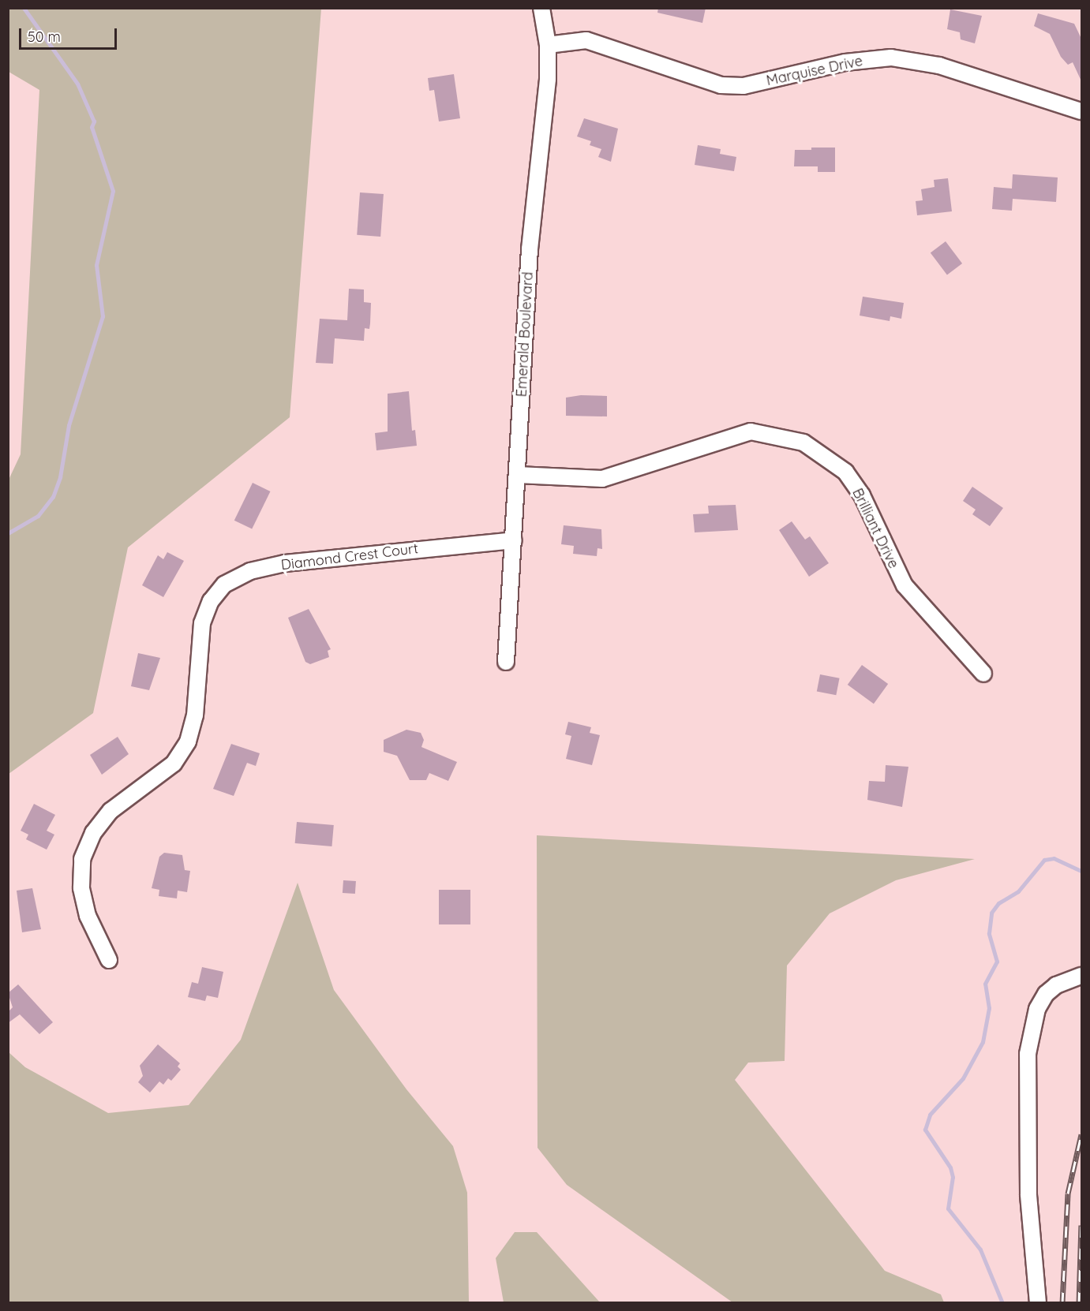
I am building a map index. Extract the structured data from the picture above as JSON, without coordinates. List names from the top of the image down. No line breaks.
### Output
{"streets":{"street":["Marquise Drive","Emerald Boulevard","Brilliant Drive","Diamond Crest Court"]},"crossings":[["Marquise Drive","Emerald Boulevard"],["Emerald Boulevard","Brilliant Drive"],["Emerald Boulevard","Diamond Crest Court"]],"scale_bar":"50 m"}
